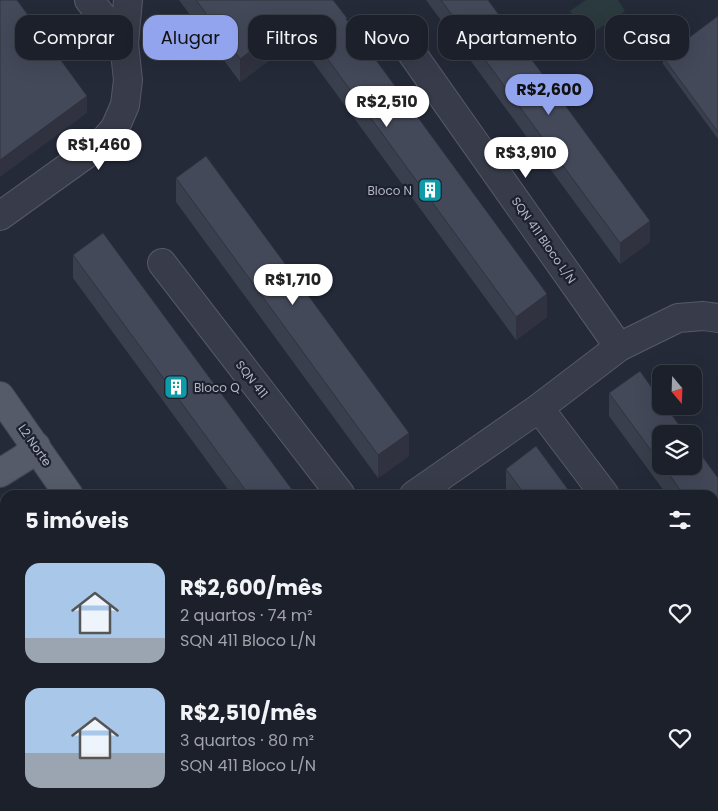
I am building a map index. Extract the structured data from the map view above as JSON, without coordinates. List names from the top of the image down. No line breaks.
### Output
{"streets":{"main road":["L2 Norte"],"street":["SQN 411 Bloco L/N","SQN 411"]},"places":{"building":["Bloco N","Bloco Q"]},"north":"bottom","page":{"chip":["Comprar","Alugar","Filtros","Novo","Apartamento","Casa"],"price":["R$2,600","R$2,510","R$1,460","R$3,910","R$1,710"],"heading":"5 imóveis","list":[{"name":"R$2,600/mês","note":"2 quartos · 74 m² · SQN 411 Bloco L/N"},{"name":"R$2,510/mês","note":"3 quartos · 80 m² · SQN 411 Bloco L/N"}]}}
